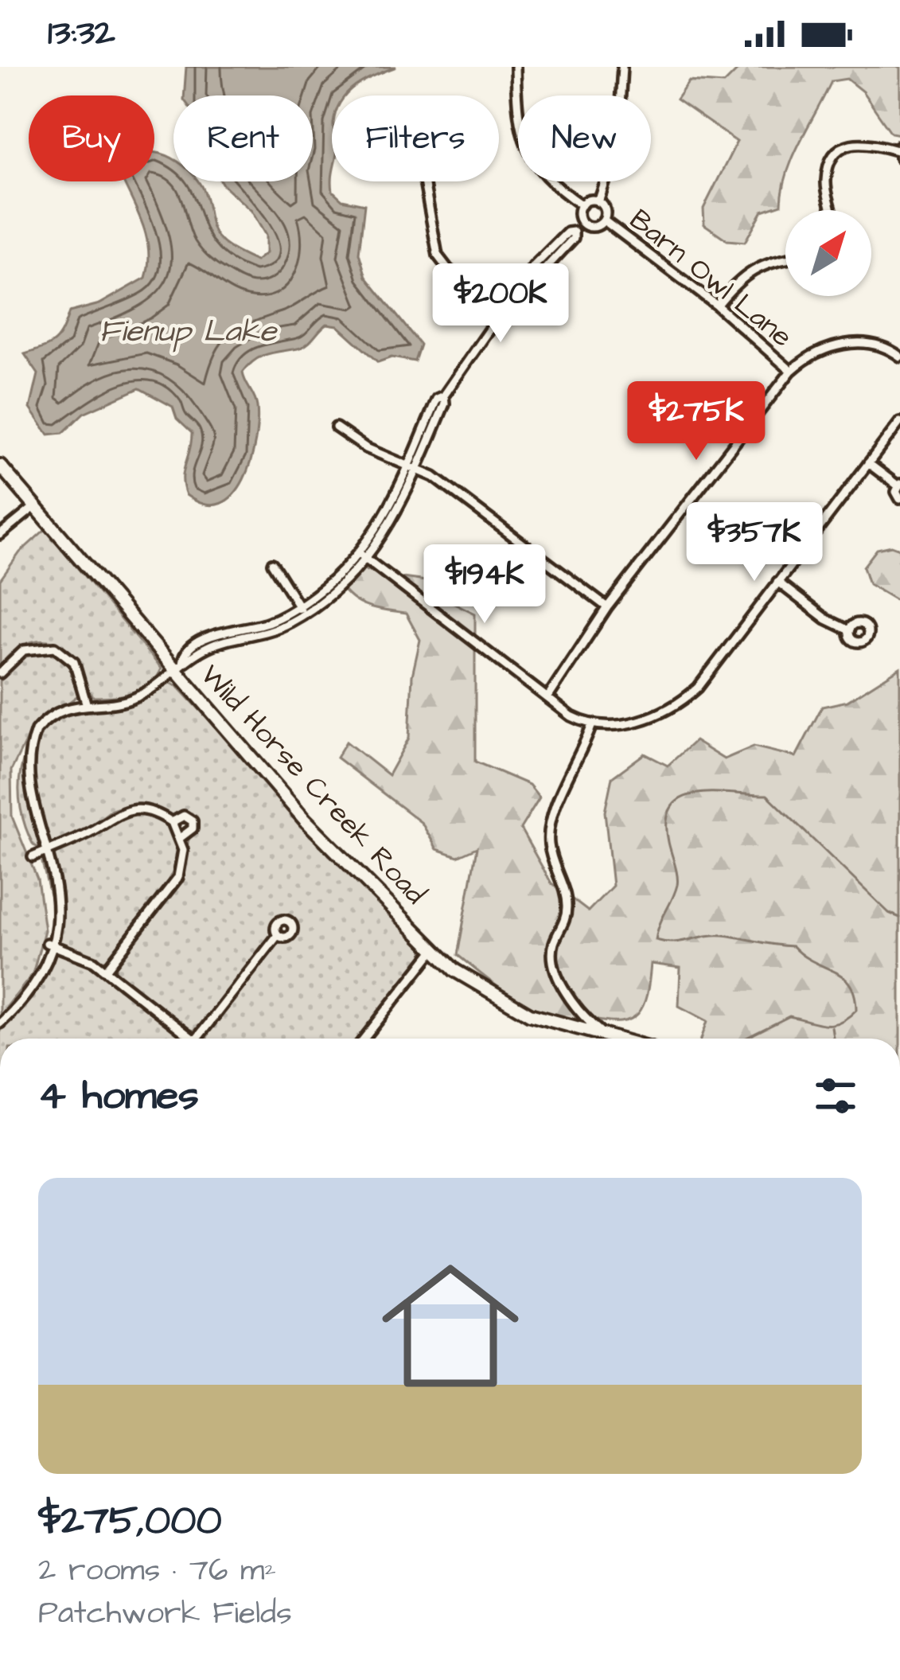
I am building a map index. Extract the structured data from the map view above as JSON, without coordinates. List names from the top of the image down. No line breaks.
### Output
{"streets":{"main road":["Wild Horse Creek Road"],"street":["Barn Owl Lane"]},"water":["Fienup Lake"],"north":"top right","page":{"status":"13:32","chip":["Buy","Rent","Filters","New"],"price":["$200K","$275K","$357K","$194K"],"heading":"4 homes","list":[{"name":"$275,000","note":"2 rooms · 76 m² · Patchwork Fields"}]}}
